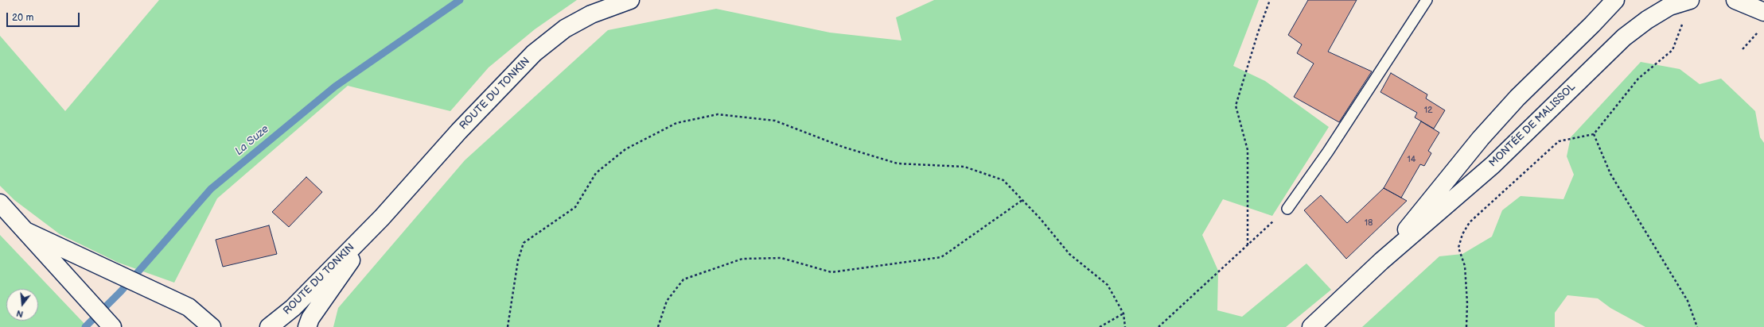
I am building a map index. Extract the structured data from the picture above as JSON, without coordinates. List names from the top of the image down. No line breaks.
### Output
{"streets":{"street":["ROUTE DU TONKIN","MONTÉE DE MALISSOL"]},"water":["La Suze"],"house_numbers":["12","14","18"],"scale_bar":"20 m","north":"bottom"}
